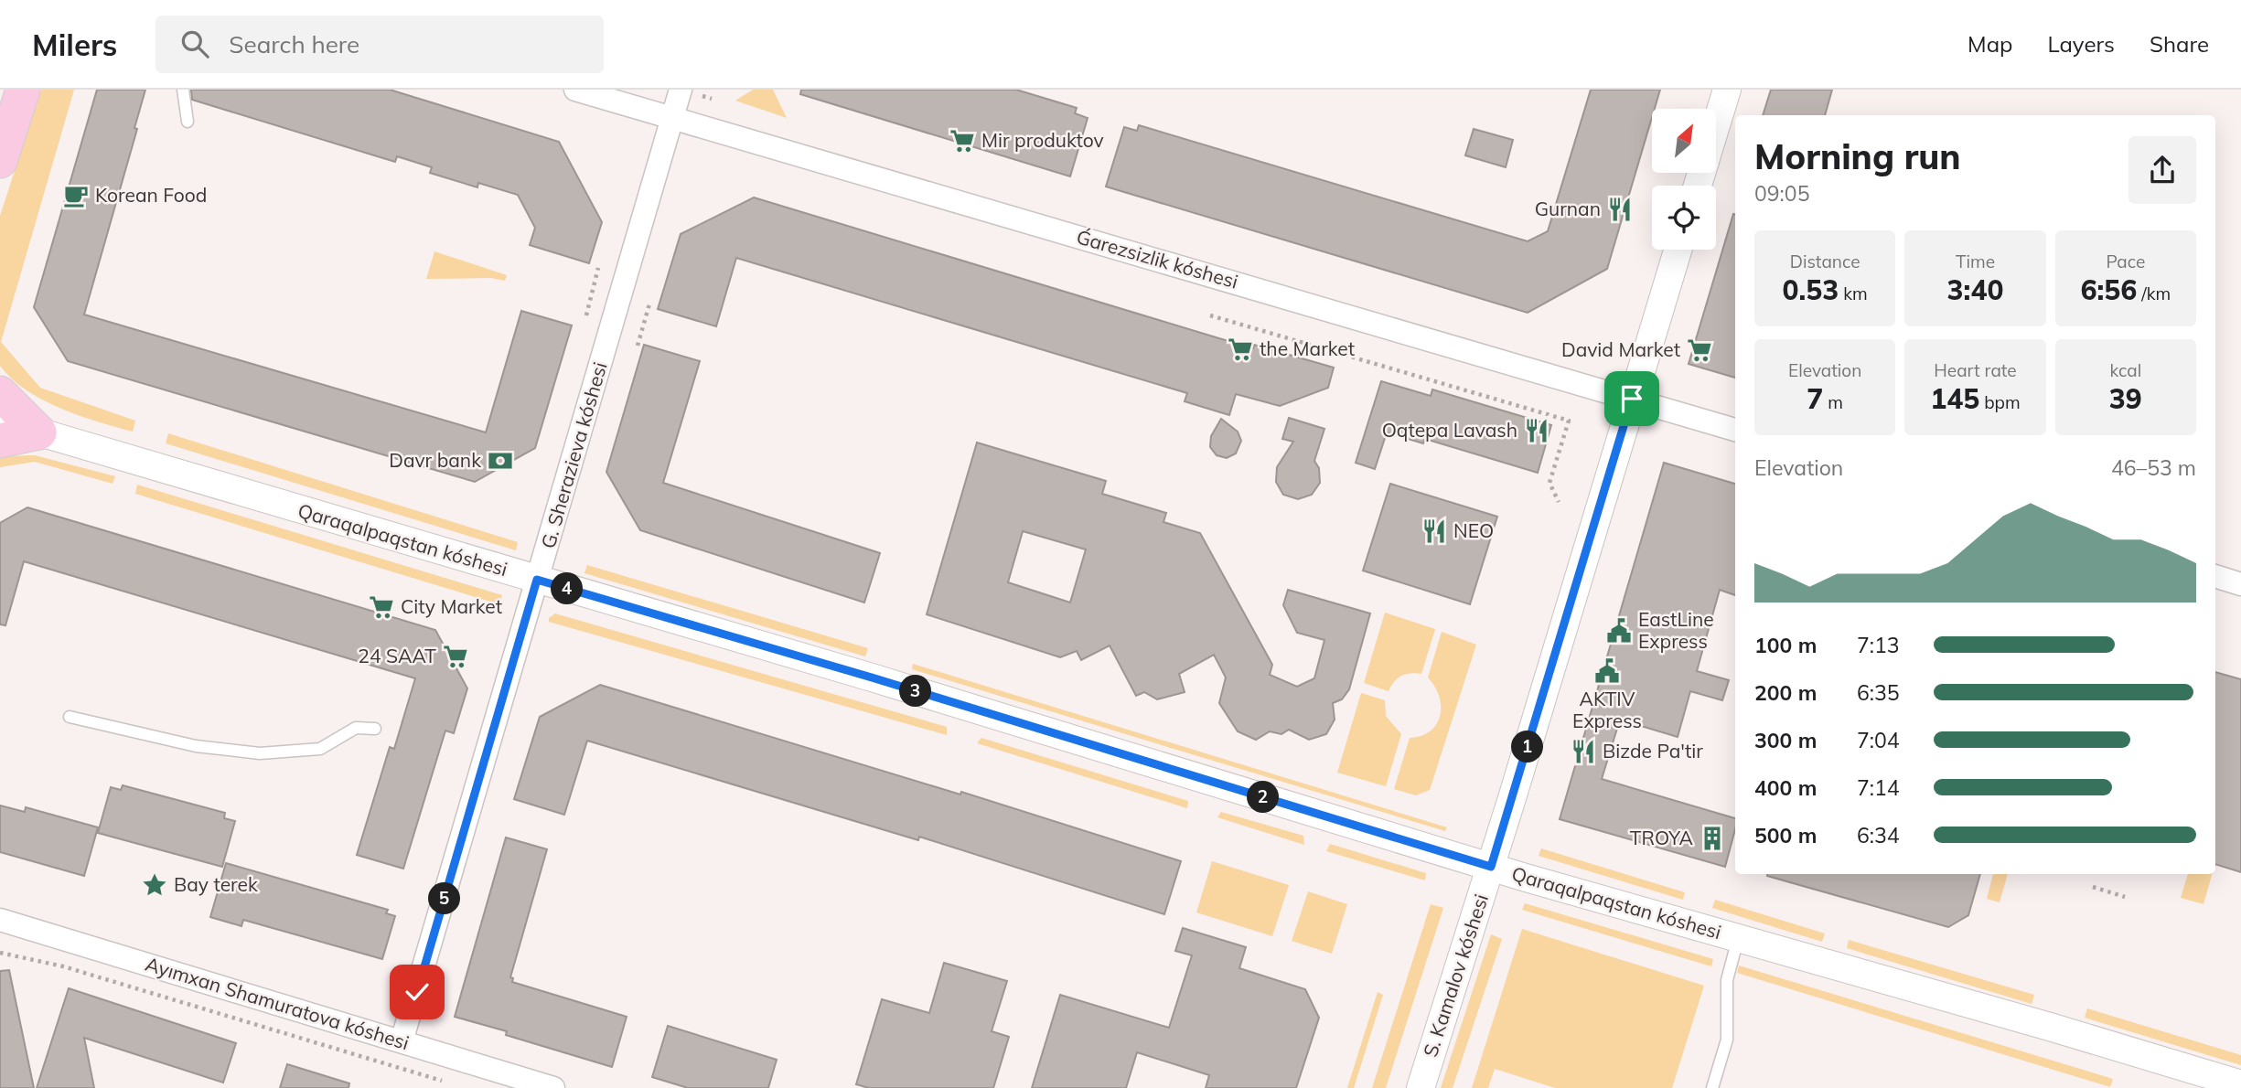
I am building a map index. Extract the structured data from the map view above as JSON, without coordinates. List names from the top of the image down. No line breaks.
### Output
{"streets":{"street":["Ǵarezsizlik kóshesi","G. Sherazieva kóshesi","Qaraqalpaqstan kóshesi","S. Kamalov kóshesi","Ayımxan Shamuratova kóshesi"]},"crossings":[["Ǵarezsizlik kóshesi","G. Sherazieva kóshesi"],["Ǵarezsizlik kóshesi","S. Kamalov kóshesi"],["G. Sherazieva kóshesi","Qaraqalpaqstan kóshesi"],["G. Sherazieva kóshesi","Ayımxan Shamuratova kóshesi"],["Qaraqalpaqstan kóshesi","S. Kamalov kóshesi"]],"places":{"supermarket":["Mir produktov","the Market","David Market","City Market","24 SAAT"],"cafe":["Korean Food"],"restaurant":["Gurnan","Oqtepa Lavash","NEO","Bizde Pa'tir"],"bank":["Davr bank"],"public building":["EastLine Express","AKTIV Express"],"building":["TROYA"],"place":["Bay terek"]},"north":"top right","page":{"header":"Milers","search":"Search here","nav":["Map","Layers","Share"],"heading":["Morning run","09:05"],"stats":[["Distance","0.53 km"],["Time","3:40"],["Pace","6:56 /km"],["Elevation","7 m"],["Heart rate","145 bpm"],["kcal","39"]],"chart":["Elevation","46–53 m"],"pins":["4","3","1","2","5"],"list":[{"name":"100 m","note":"7:13"},{"name":"200 m","note":"6:35"},{"name":"300 m","note":"7:04"},{"name":"400 m","note":"7:14"},{"name":"500 m","note":"6:34"}]}}
